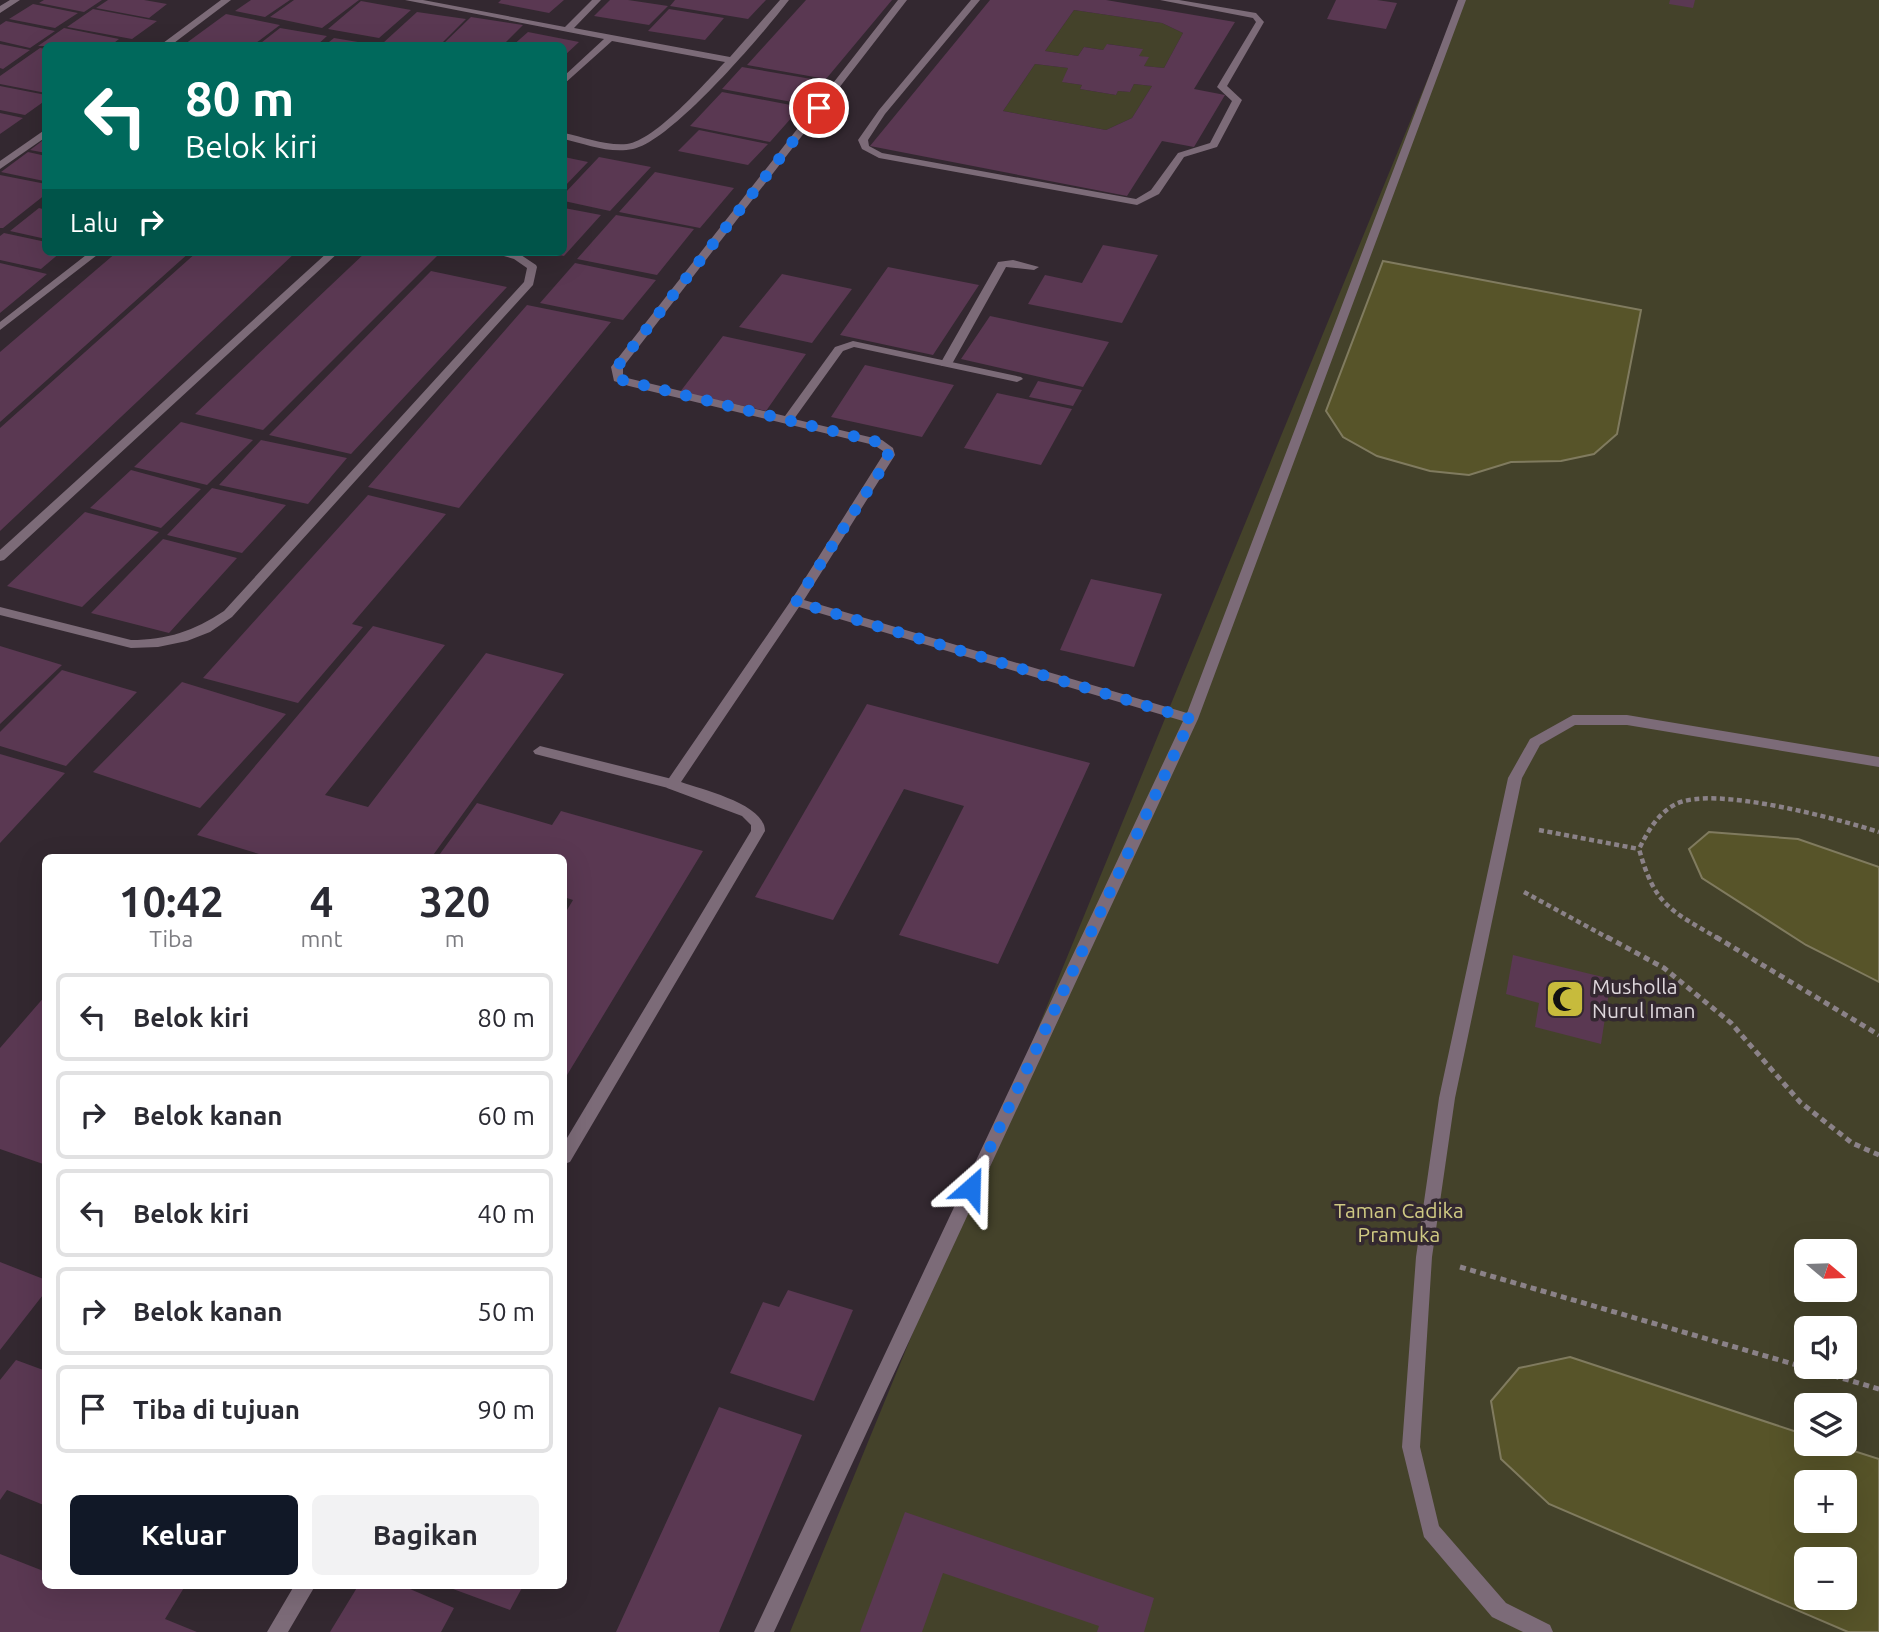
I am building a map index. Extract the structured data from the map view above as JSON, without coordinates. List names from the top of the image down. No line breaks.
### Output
{"parks":["Taman Cadika Pramuka"],"places":{"mosque":["Musholla Nurul Iman"]},"north":"right","page":{"turn":["80 m","Belok kiri"],"then":"Lalu","eta":["10:42","Tiba","4","mnt","320","m"],"list":[{"name":"Belok kiri","value":"80 m"},{"name":"Belok kanan","value":"60 m"},{"name":"Belok kiri","value":"40 m"},{"name":"Belok kanan","value":"50 m"},{"name":"Tiba di tujuan","value":"90 m"}],"map_buttons":["+","−"],"buttons":["Keluar","Bagikan"]}}
